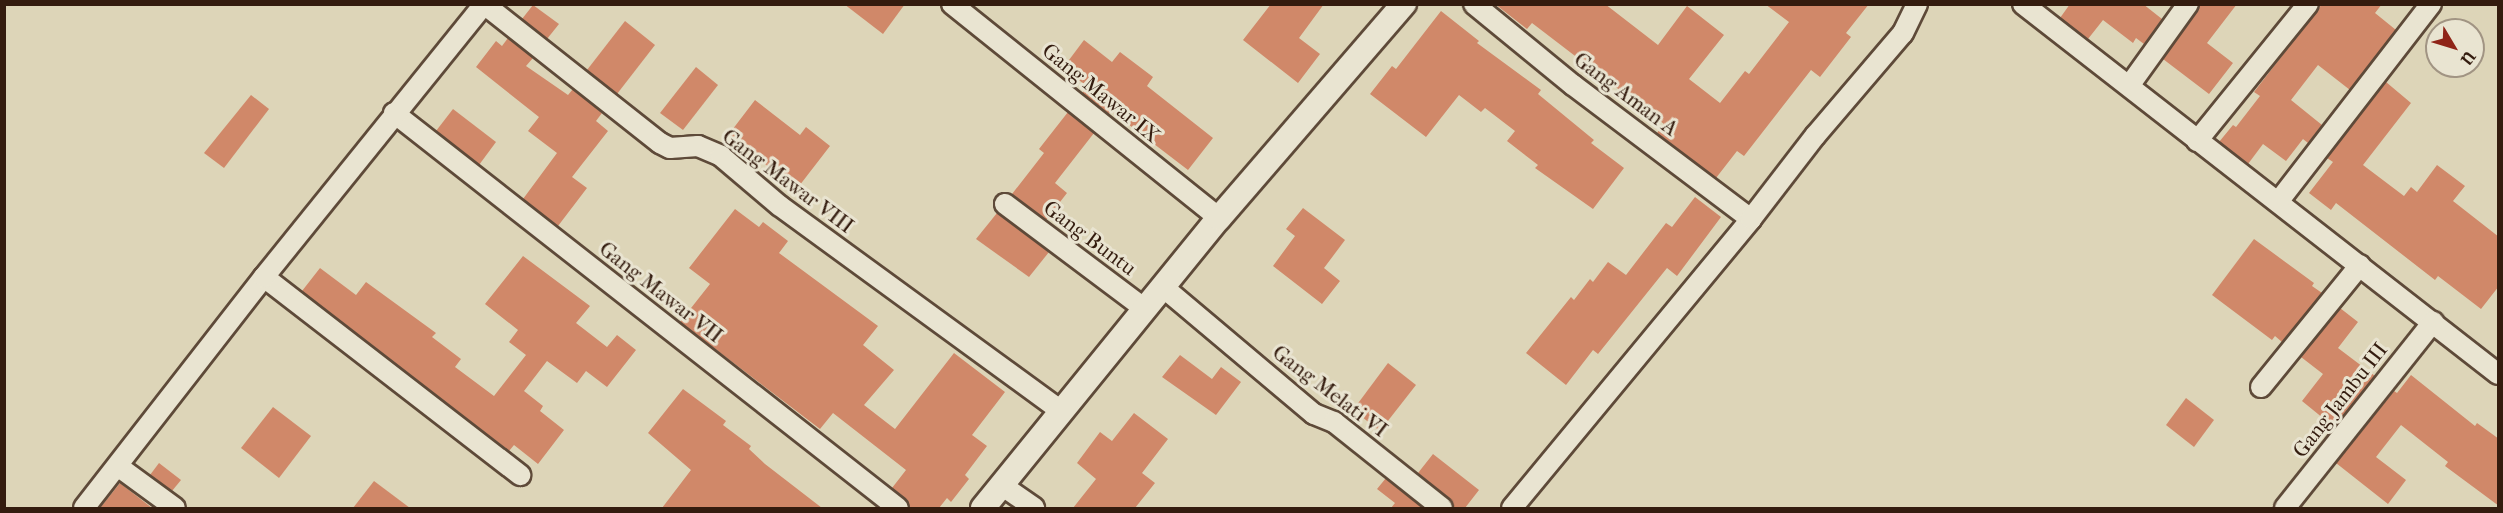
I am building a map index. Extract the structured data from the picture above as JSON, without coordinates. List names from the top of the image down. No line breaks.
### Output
{"streets":{"street":["Gang Mawar IX","Gang Aman A","Gang Mawar VIII","Gang Buntu","Gang Mawar VII","Gang Melati VI","Gang Jambu III"]},"north":"bottom right"}
